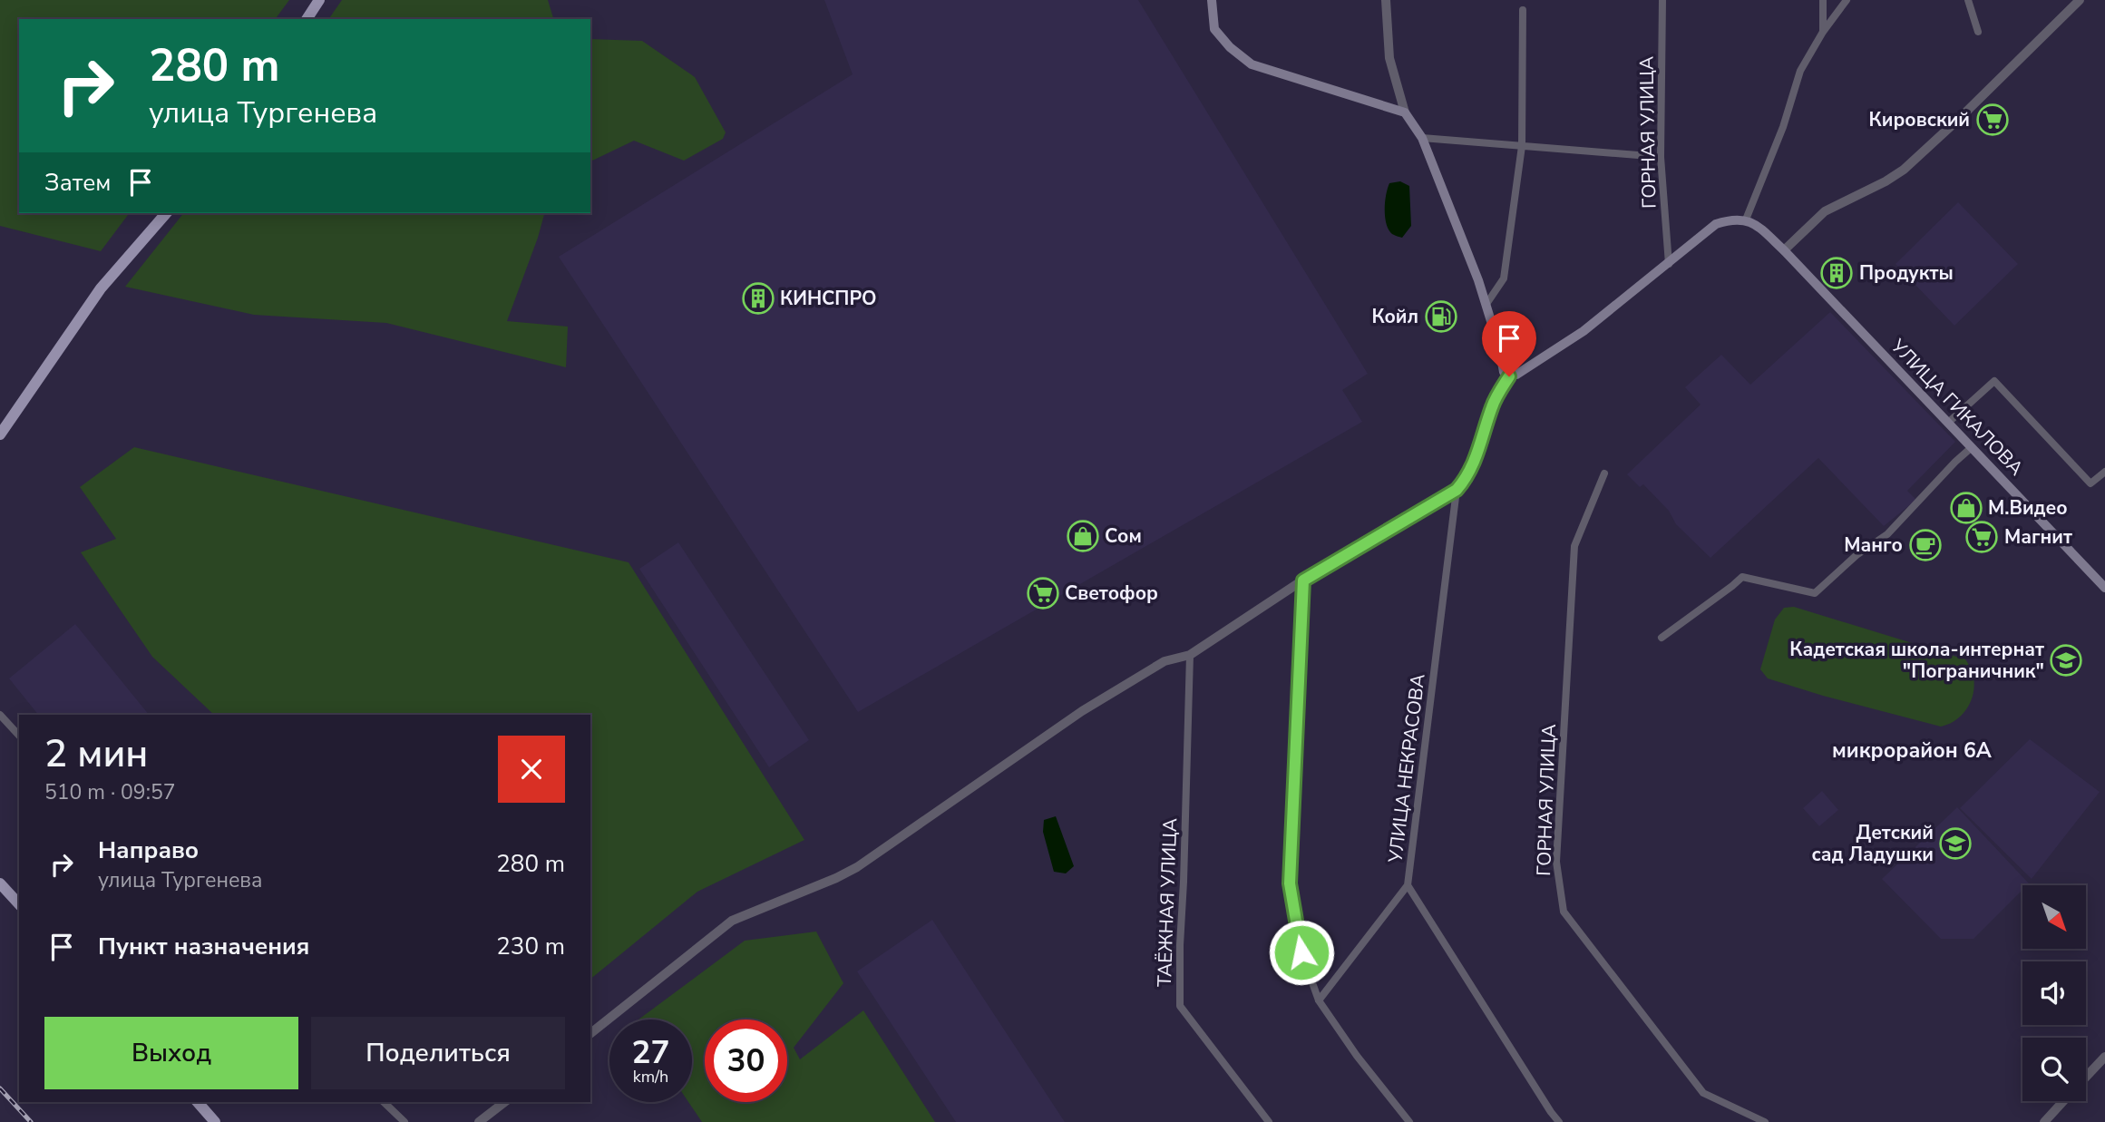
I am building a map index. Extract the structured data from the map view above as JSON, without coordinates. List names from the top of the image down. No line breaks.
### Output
{"streets":{"main road":["УЛИЦА ГИКАЛОВА"],"street":["ГОРНАЯ УЛИЦА","УЛИЦА НЕКРАСОВА","ТАЁЖНАЯ УЛИЦА"]},"districts":["микрорайон 6А"],"places":{"supermarket":["Кировский","Магнит","Светофор"],"building":["Продукты","КИНСПРО"],"fuel station":["Койл"],"shop":["М.Видео","Сом"],"cafe":["Манго"],"school or university":["Кадетская школа-интернат \"Пограничник\"","Детский сад Ладушки"]},"north":"bottom right","page":{"turn":["280 m","улица Тургенева"],"then":"Затем","heading":["2 мин","510 m · 09:57"],"list":[{"name":"Направо","note":"улица Тургенева","value":"280 m"},{"name":"Пункт назначения","value":"230 m"}],"buttons":["Выход","Поделиться"],"speed":"27 km/h","limit":"30"}}
